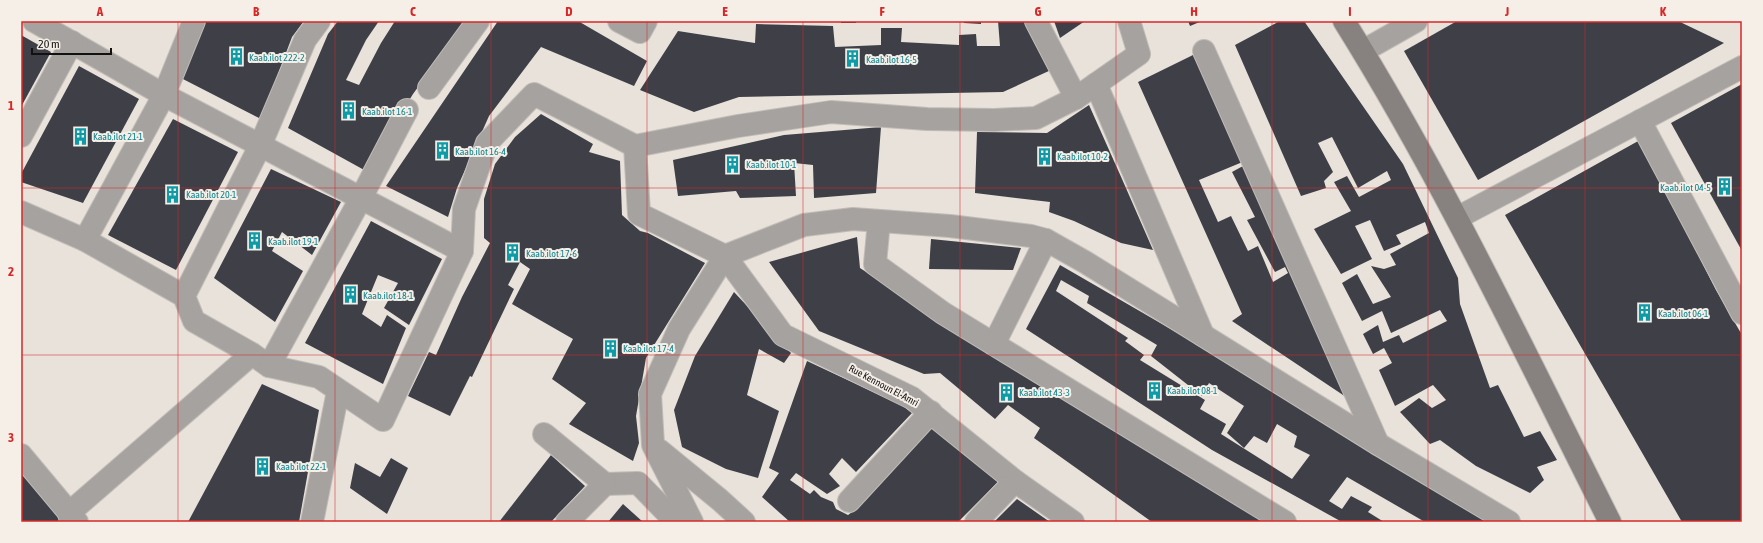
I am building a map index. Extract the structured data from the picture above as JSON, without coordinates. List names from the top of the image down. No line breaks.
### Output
{"streets":{"street":["Rue Kennoun El-Amri"]},"places":{"building":["Kaab.ilot 222-2","Kaab.ilot 16-5","Kaab.ilot 16-1","Kaab.ilot 21-1","Kaab.ilot 16-4","Kaab.ilot 10-2","Kaab.ilot 10-1","Kaab.ilot 04-5","Kaab.ilot 20-1","Kaab.ilot 19-1","Kaab.ilot 17-6","Kaab.ilot 18-1","Kaab.ilot 06-1","Kaab.ilot 17-4","Kaab.ilot 08-1","Kaab.ilot 43-3","Kaab.ilot 22-1"]},"scale_bar":"20 m","grid":{"columns":["A","B","C","D","E","F","G","H","I","J","K"],"rows":["1","2","3"]}}
